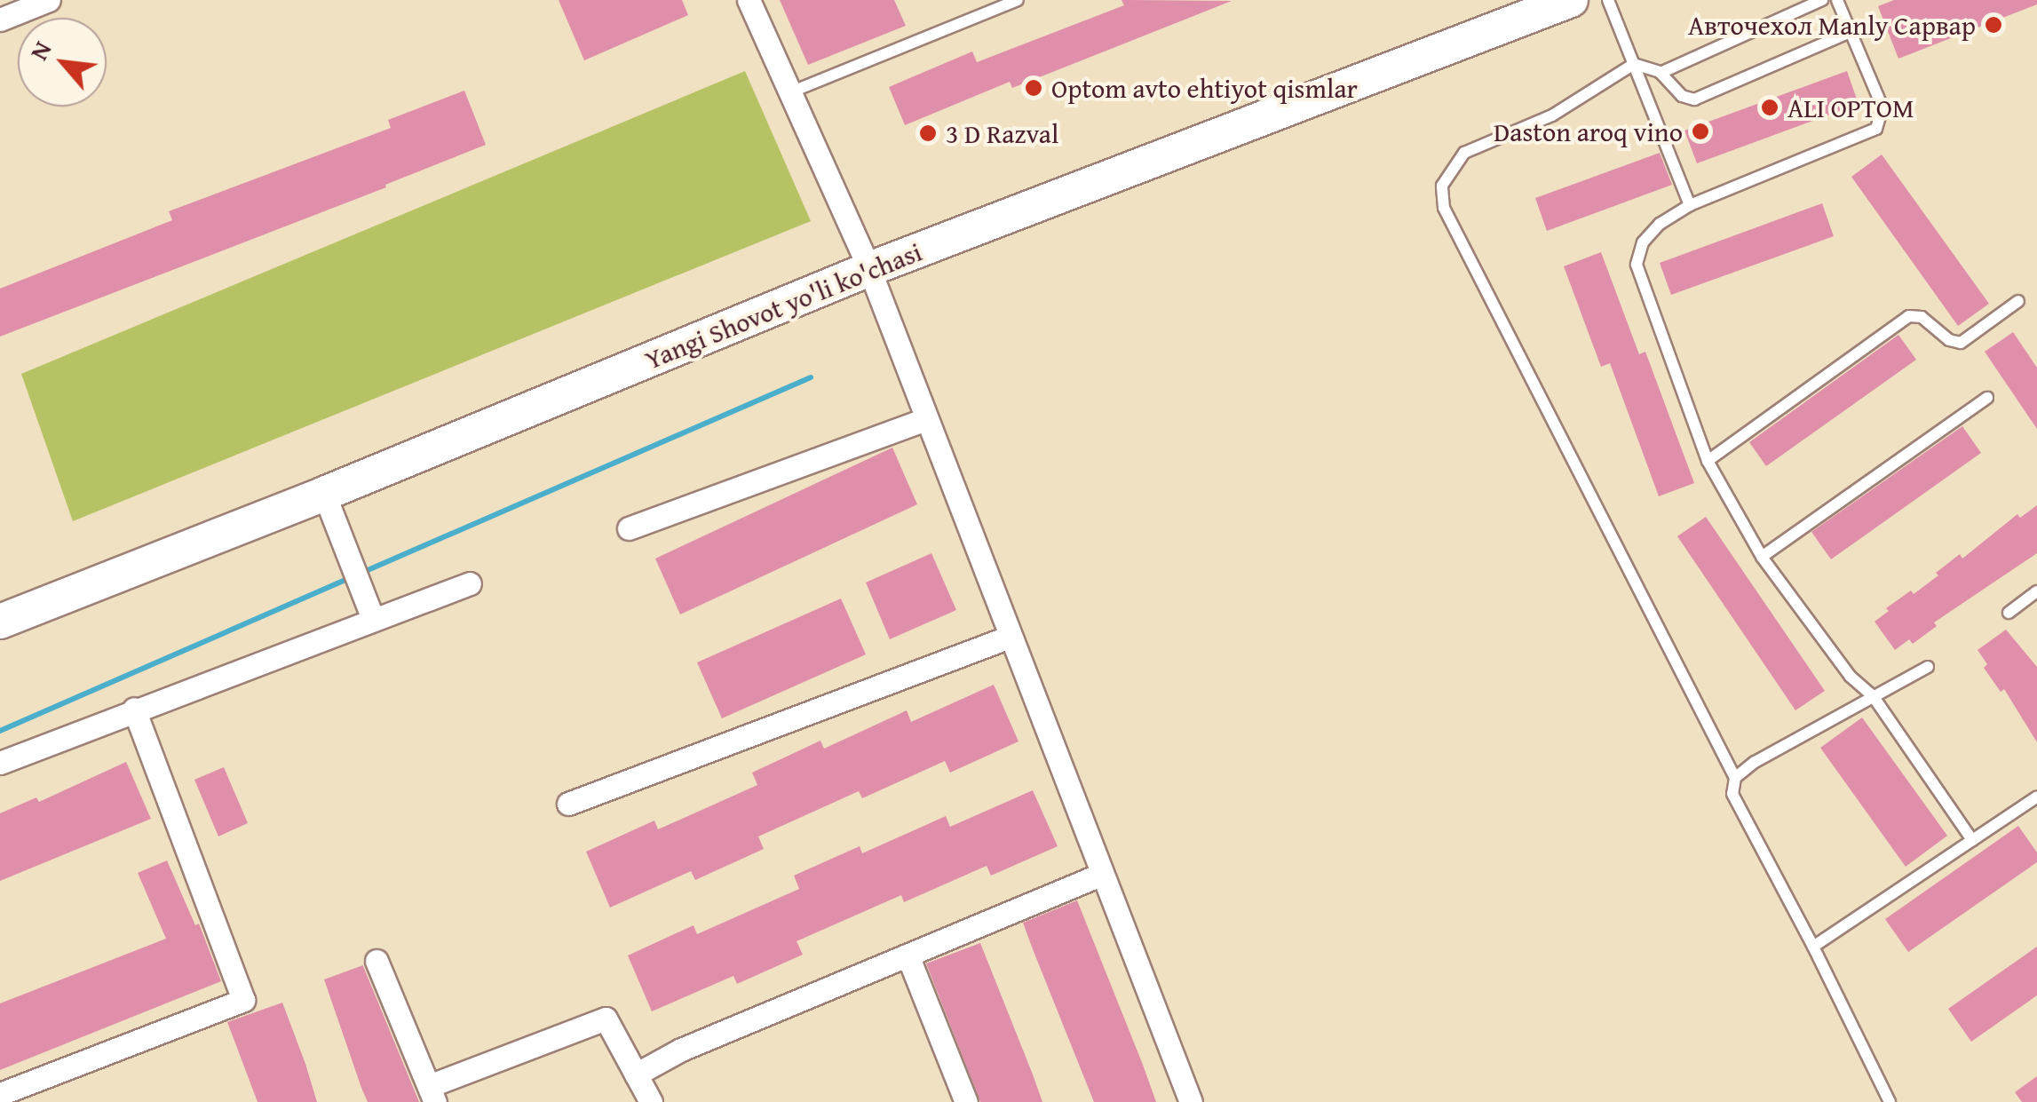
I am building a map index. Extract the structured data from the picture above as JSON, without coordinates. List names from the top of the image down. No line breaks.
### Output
{"streets":{"main road":["Yangi Shovot yo'li ko'chasi"]},"places":["Авточехол Manly Сарвар","Optom avto ehtiyot qismlar","ALI OPTOM","Daston aroq vino","3 D Razval"],"north":"top left"}
